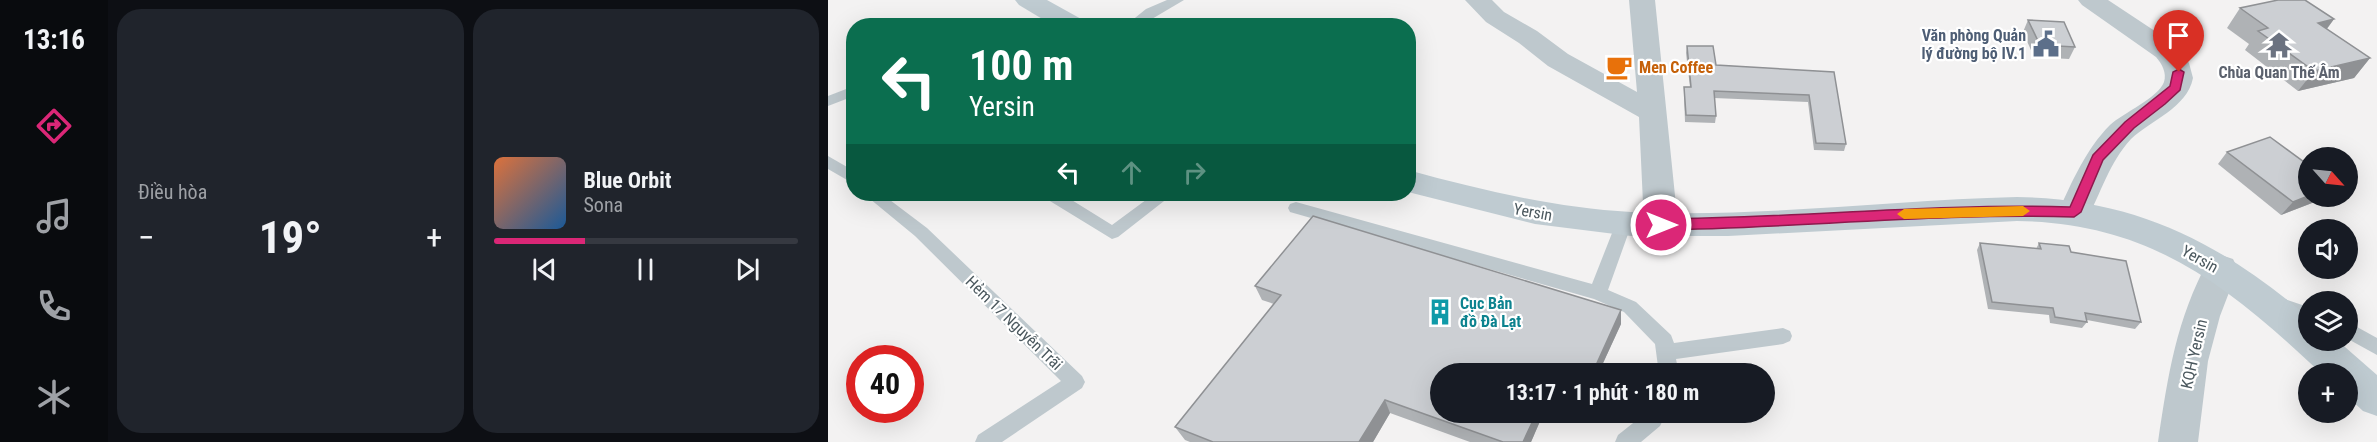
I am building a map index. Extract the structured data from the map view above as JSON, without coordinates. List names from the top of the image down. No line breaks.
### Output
{"streets":{"street":["Yersin","KQH Yersin"],"lane":["Hẻm 17 Nguyễn Trãi"]},"crossings":[["Yersin","KQH Yersin"]],"places":{"public building":["Văn phòng Quản lý đường bộ IV.1"],"temple":["Chùa Quan Thế Âm"],"cafe":["Men Coffee"],"building":["Cục Bản đồ Đà Lạt"]},"north":"bottom right","page":{"tabs":"13:16","tile":"Điều hòa","turn":["100 m","Yersin"],"map_buttons":"+","song":["Blue Orbit","Sona"],"heat":["−","19°","+"],"limit":"40","trip":"13:17 · 1 phút · 180 m"}}
